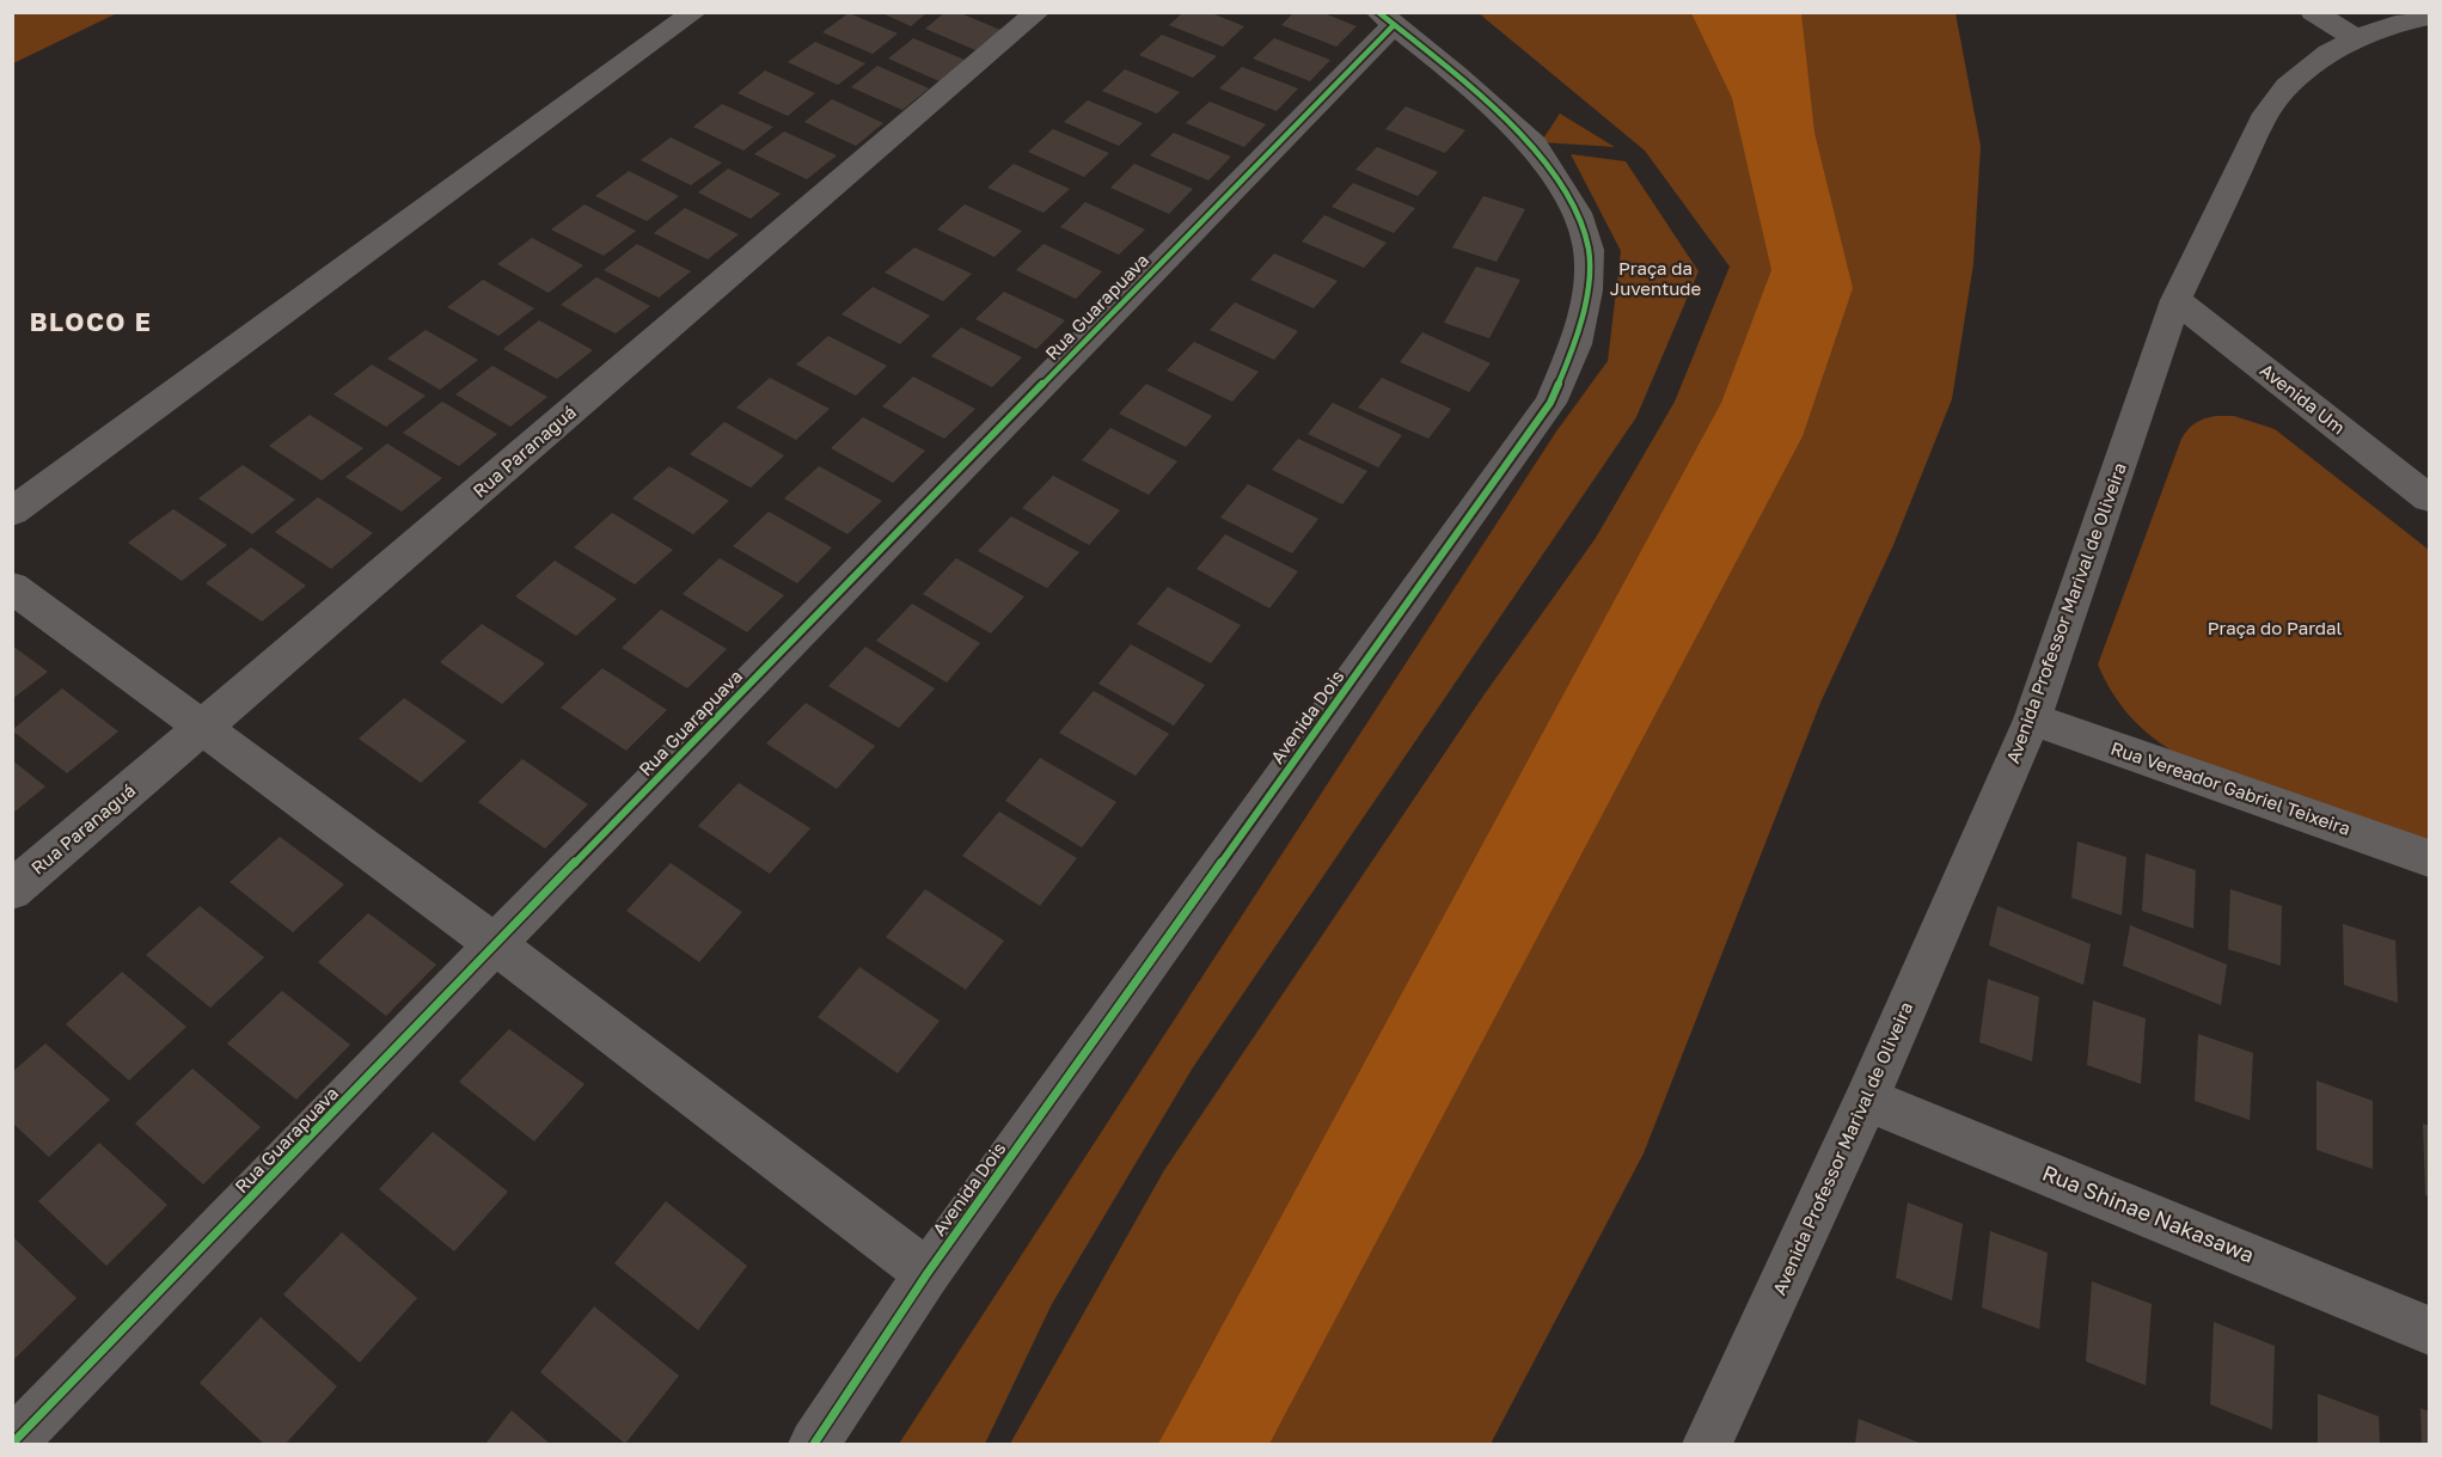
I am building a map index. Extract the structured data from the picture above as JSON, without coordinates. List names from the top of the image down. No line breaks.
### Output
{"streets":{"street":["Rua Guarapuava","Avenida Um","Rua Paranaguá","Avenida Professor Marival de Oliveira","Avenida Dois","Rua Vereador Gabriel Teixeira","Rua Shinae Nakasawa"]},"crossings":[["Rua Guarapuava","Avenida Dois"],["Avenida Um","Avenida Professor Marival de Oliveira"],["Avenida Professor Marival de Oliveira","Rua Vereador Gabriel Teixeira"],["Avenida Professor Marival de Oliveira","Rua Shinae Nakasawa"]],"districts":["BLOCO E"],"parks":["Praça da Juventude","Praça do Pardal"]}
